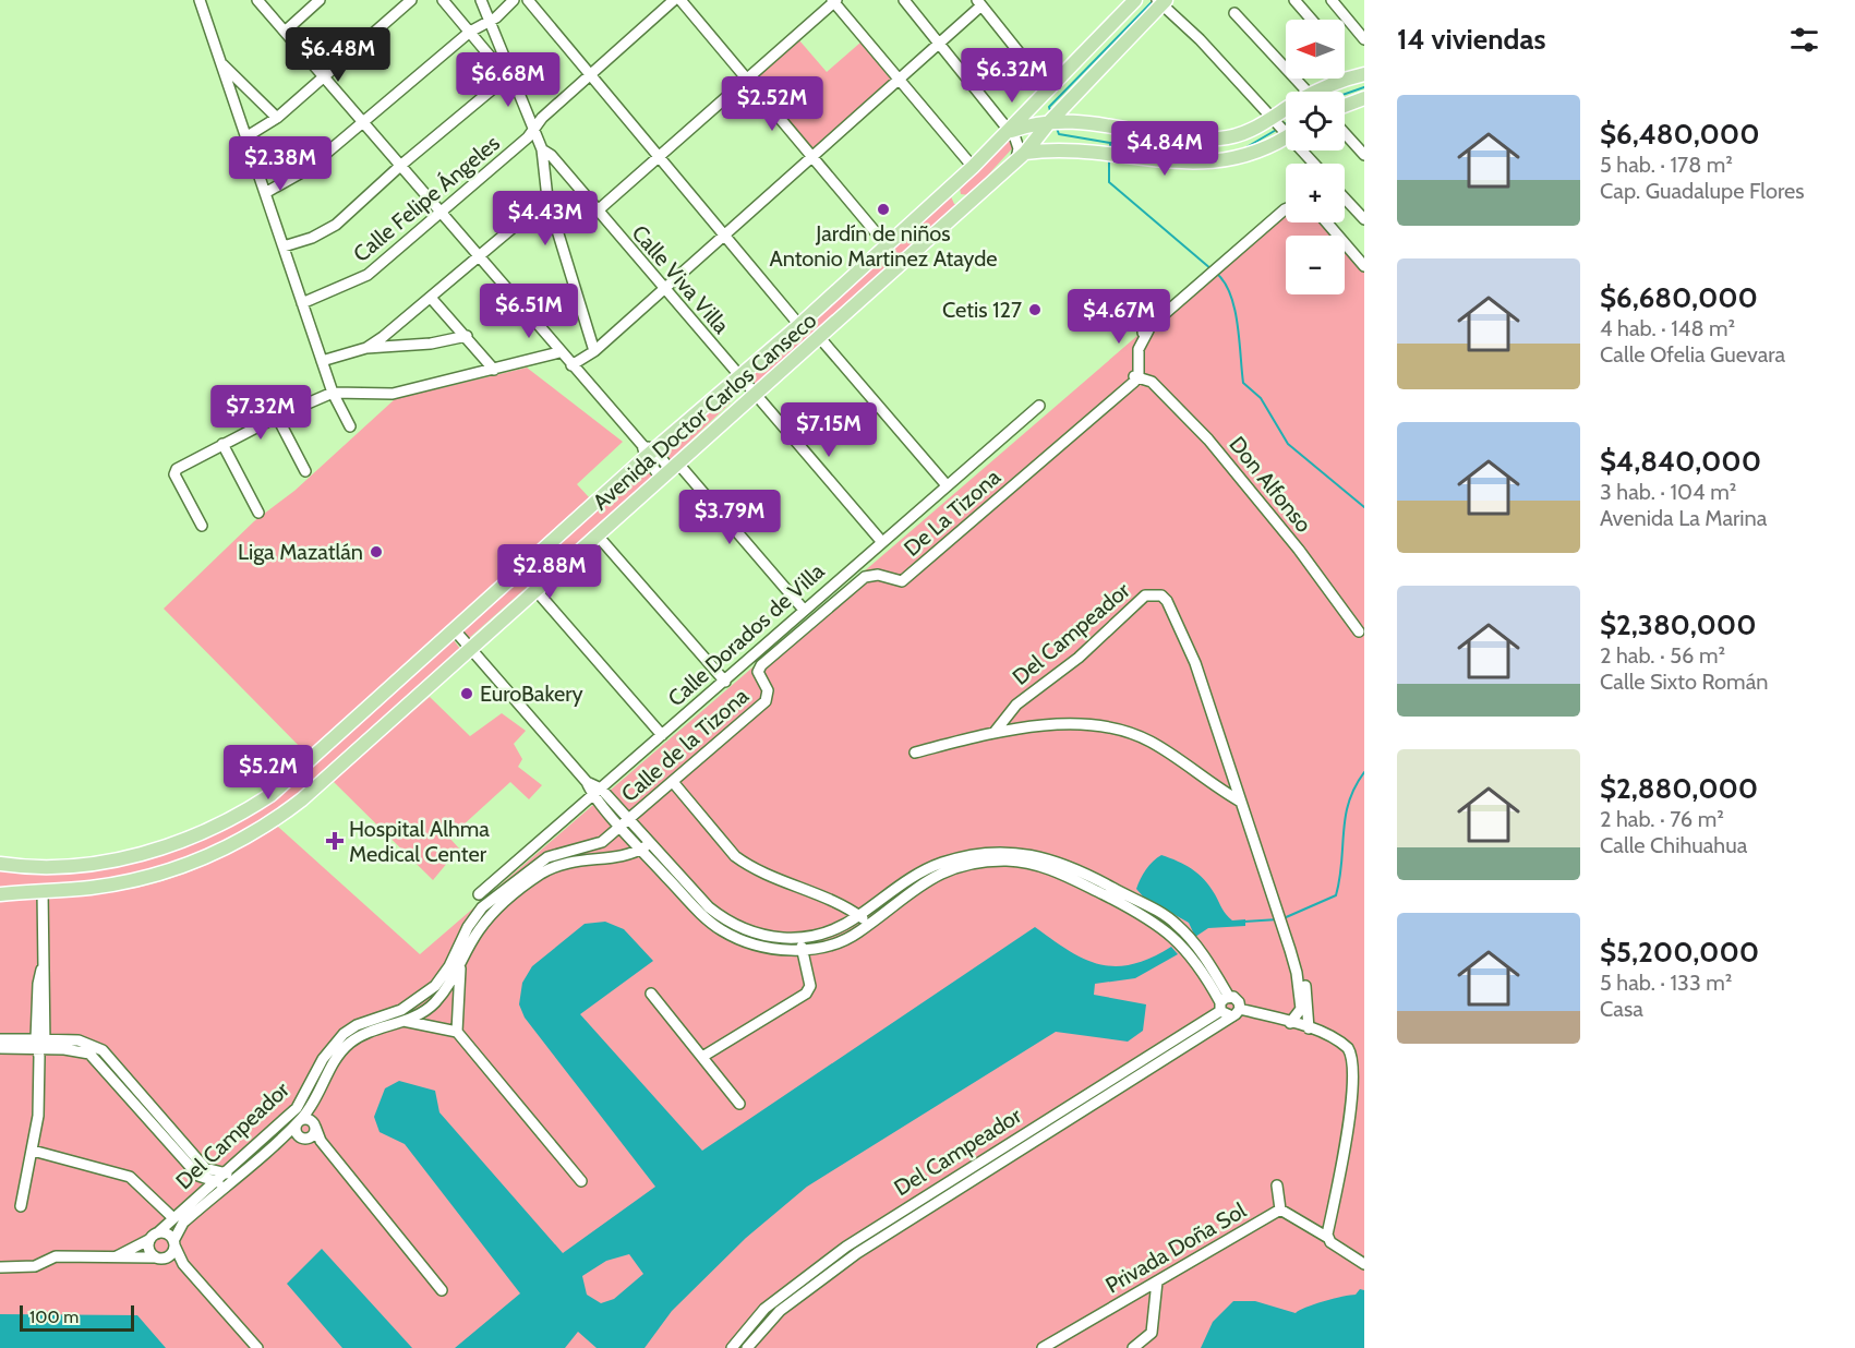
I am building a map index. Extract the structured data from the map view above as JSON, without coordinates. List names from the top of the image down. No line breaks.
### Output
{"streets":{"main road":["Avenida Doctor Carlos Canseco"],"street":["Calle Felipe Ángeles","Calle Viva Villa","Don Alfonso","De La Tizona","Del Campeador","Calle Dorados de Villa","Calle de la Tizona","Privada Doña Sol"]},"crossings":[["Calle Viva Villa","Avenida Doctor Carlos Canseco"],["Don Alfonso","De La Tizona"],["De La Tizona","Calle de la Tizona"],["Del Campeador","Calle de la Tizona"]],"places":{"other":["Jardín de niños Antonio Martinez Atayde","Cetis 127","Liga Mazatlán","EuroBakery"],"health":["Hospital Alhma Medical Center"]},"scale_bar":"100 m","north":"left","page":{"heading":"14 viviendas","map_buttons":["+","−"],"price":["$6.48M","$6.32M","$6.68M","$2.52M","$4.84M","$2.38M","$4.43M","$6.51M","$4.67M","$7.32M","$7.15M","$3.79M","$2.88M","$5.2M"],"list":[{"name":"$6,480,000","note":"5 hab. · 178 m² · Cap. Guadalupe Flores"},{"name":"$6,680,000","note":"4 hab. · 148 m² · Calle Ofelia Guevara"},{"name":"$4,840,000","note":"3 hab. · 104 m² · Avenida La Marina"},{"name":"$2,380,000","note":"2 hab. · 56 m² · Calle Sixto Román"},{"name":"$2,880,000","note":"2 hab. · 76 m² · Calle Chihuahua"},{"name":"$5,200,000","note":"5 hab. · 133 m² · Casa"}],"scale":"100 m"}}
